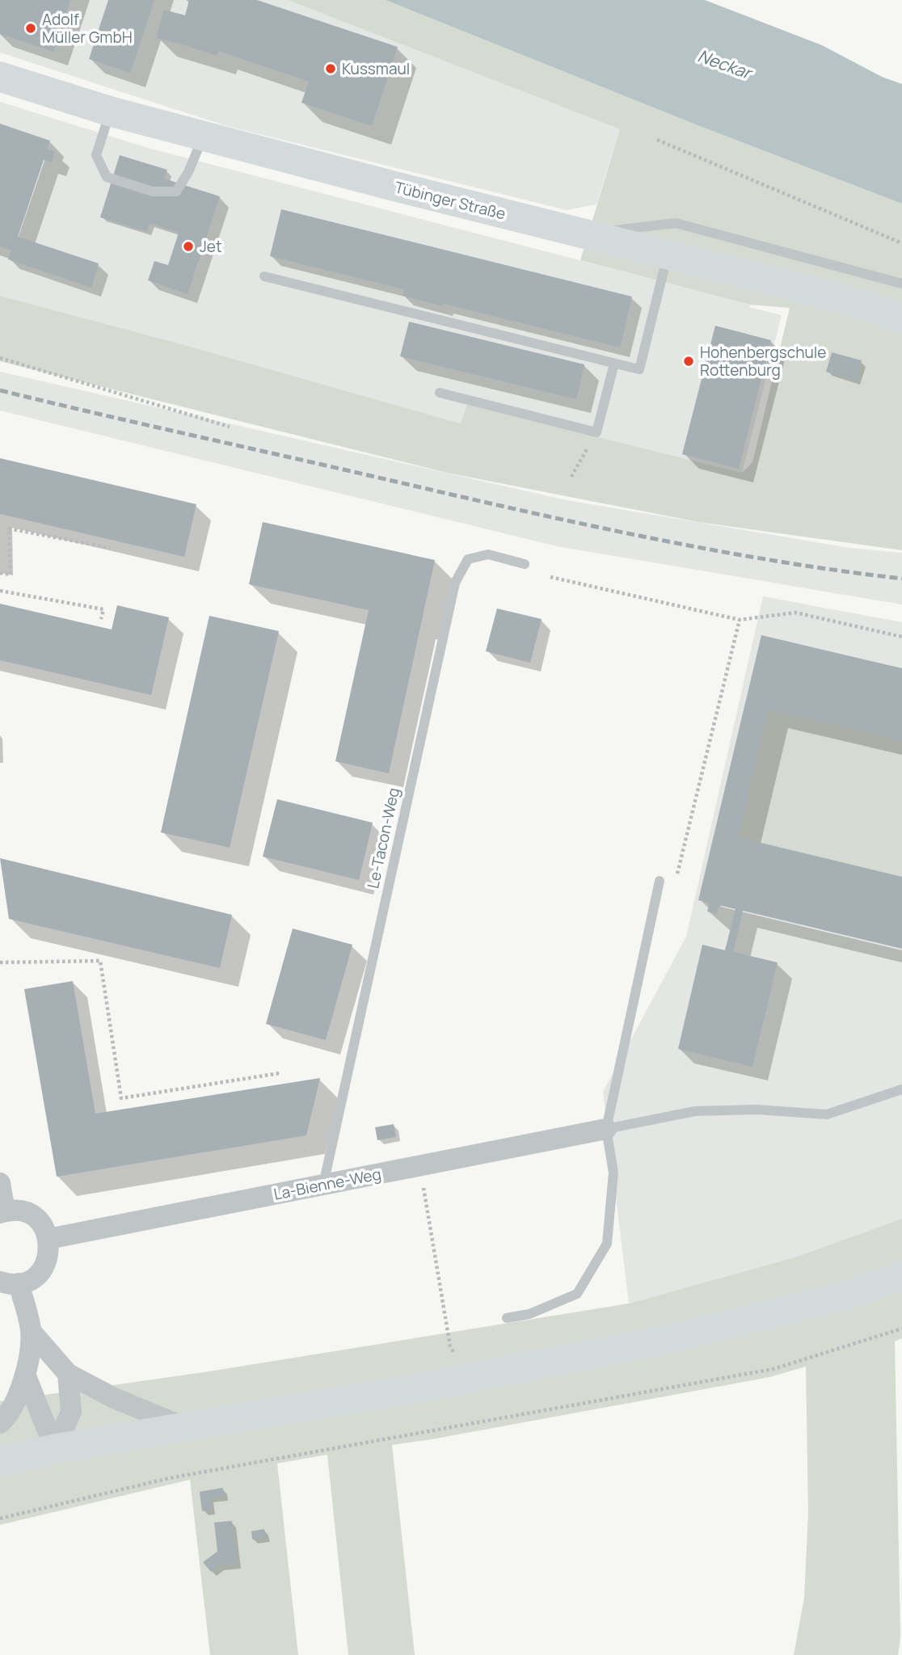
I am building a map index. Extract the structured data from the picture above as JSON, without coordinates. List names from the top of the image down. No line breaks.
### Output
{"streets":{"main road":["Tübinger Straße"],"street":["La-Bienne-Weg"],"lane":["Le-Tacon-Weg"]},"crossings":[["Le-Tacon-Weg","La-Bienne-Weg"]],"water":["Neckar"],"places":["Adolf Müller GmbH","Kussmaul","Jet","Hohenbergschule Rottenburg"]}
